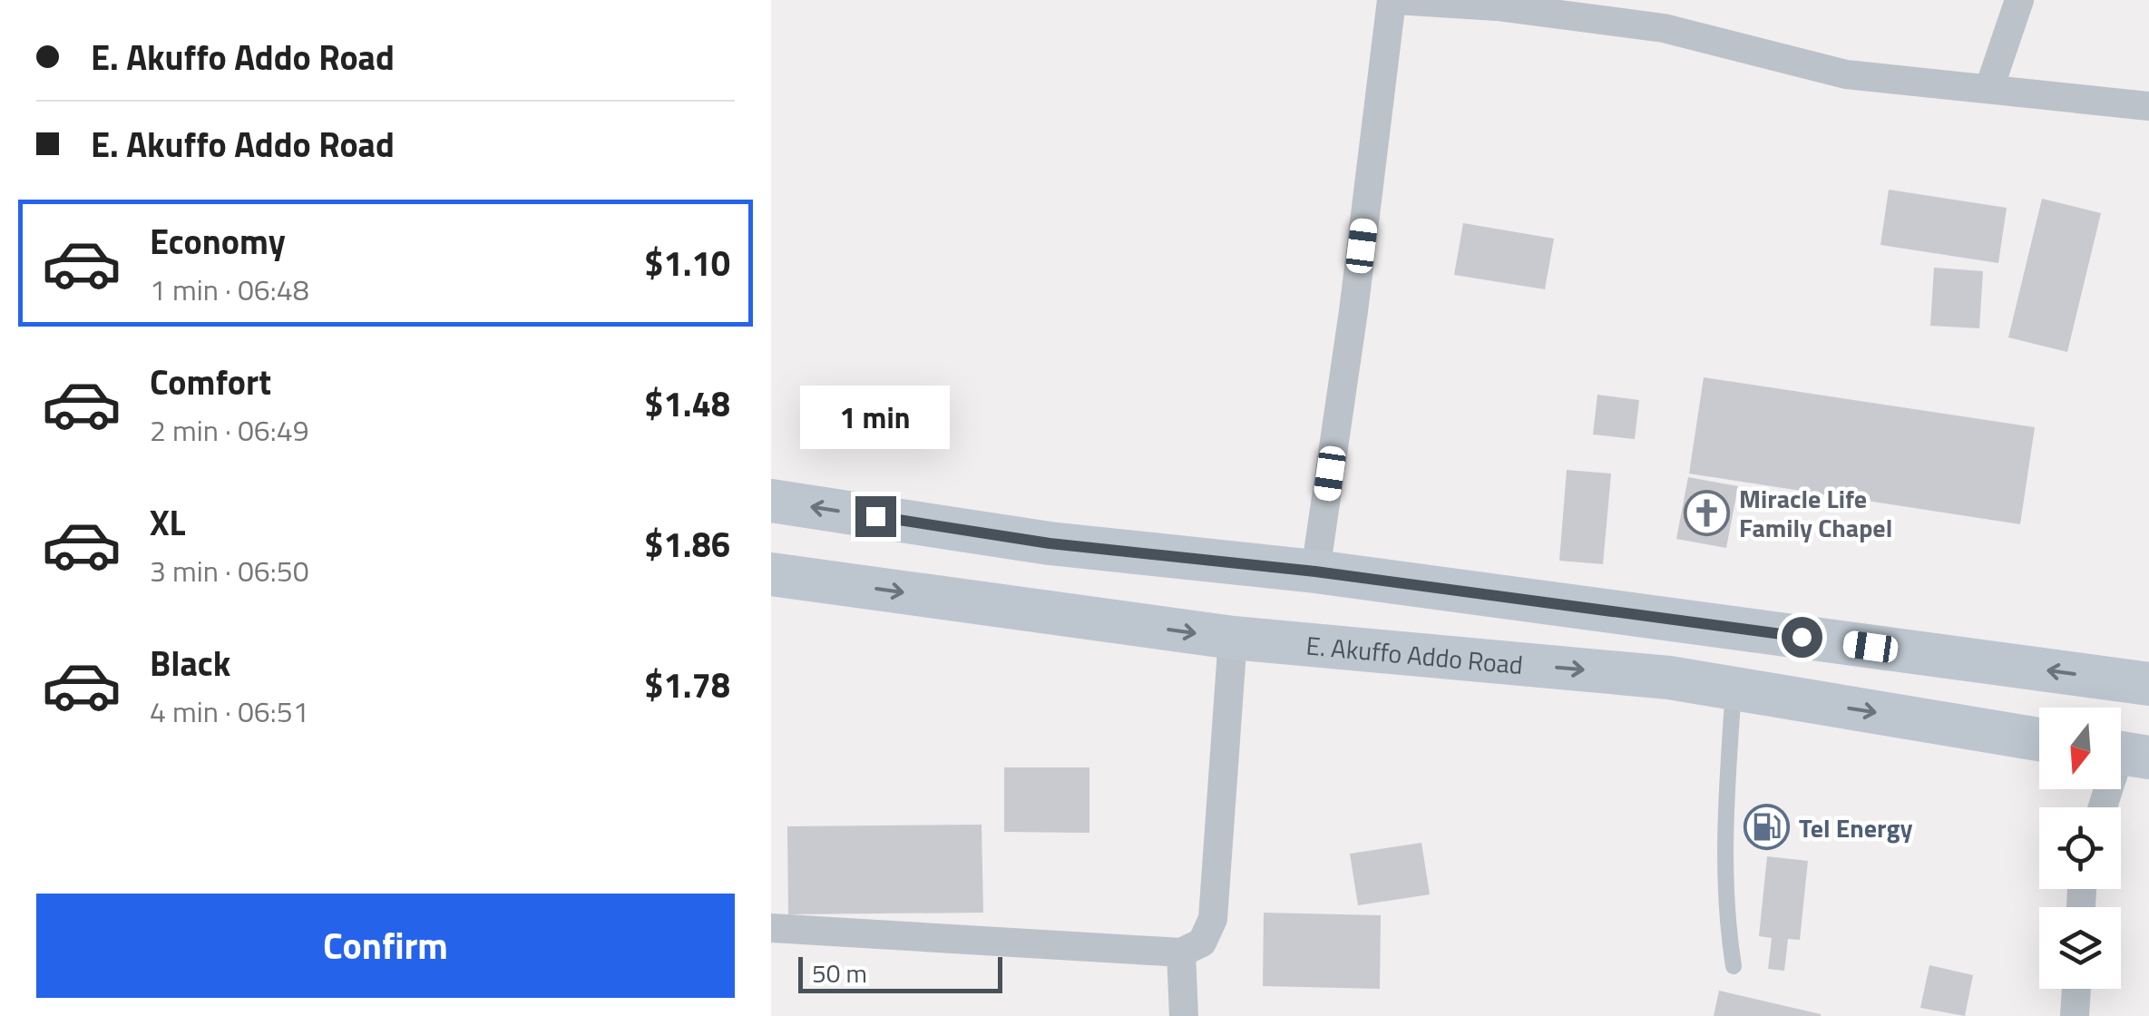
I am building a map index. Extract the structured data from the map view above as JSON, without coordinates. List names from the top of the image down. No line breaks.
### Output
{"streets":{"main road":["E. Akuffo Addo Road"]},"places":{"church":["Miracle Life Family Chapel"],"fuel station":["Tel Energy"]},"scale_bar":"50 m","north":"bottom","page":{"banner":["E. Akuffo Addo Road","E. Akuffo Addo Road"],"list":[{"name":"Economy","note":"1 min · 06:48","value":"$1.10"},{"name":"Comfort","note":"2 min · 06:49","value":"$1.48"},{"name":"XL","note":"3 min · 06:50","value":"$1.86"},{"name":"Black","note":"4 min · 06:51","value":"$1.78"}],"bubble":"1 min","buttons":"Confirm","scale":"50 m"}}
